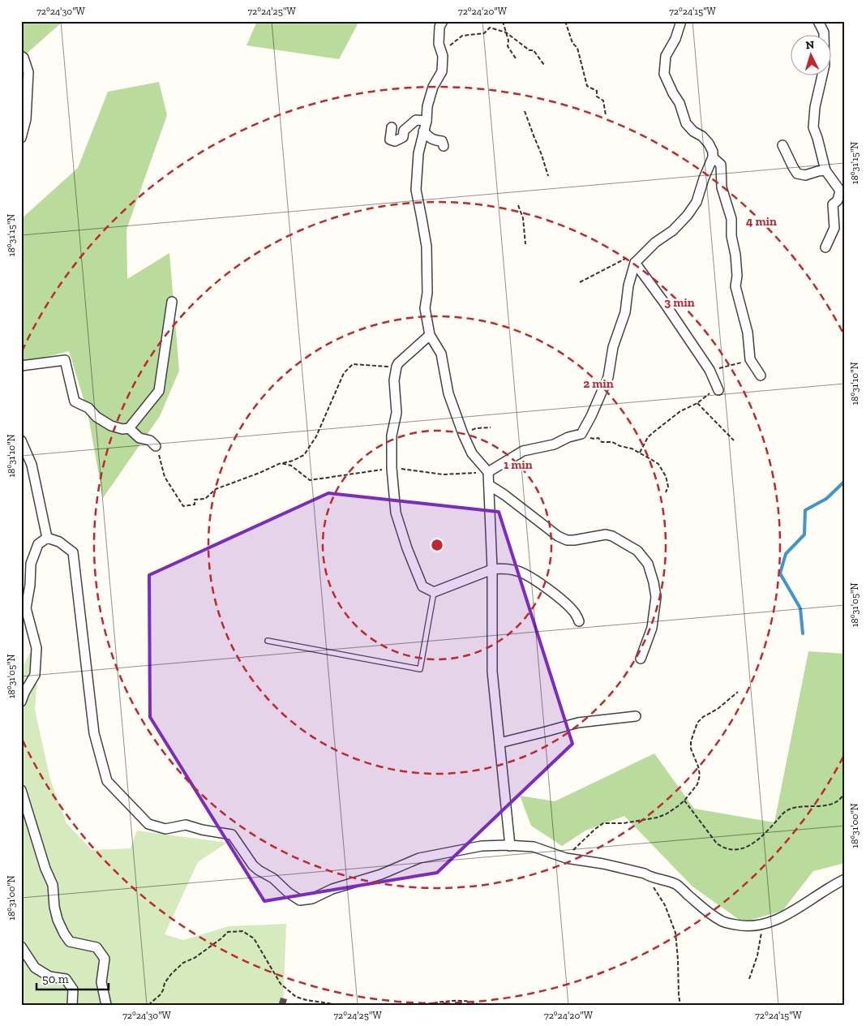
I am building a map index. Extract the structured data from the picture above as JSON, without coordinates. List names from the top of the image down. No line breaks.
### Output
{"scale_bar":"50 m","north":"top","coordinates":["72°24'30\"W","72°24'25\"W","72°24'20\"W","72°24'15\"W","18°31'15\"N","18°31'10\"N","18°31'05\"N","18°31'00\"N"],"rings":["4 min","3 min","2 min","1 min"]}
